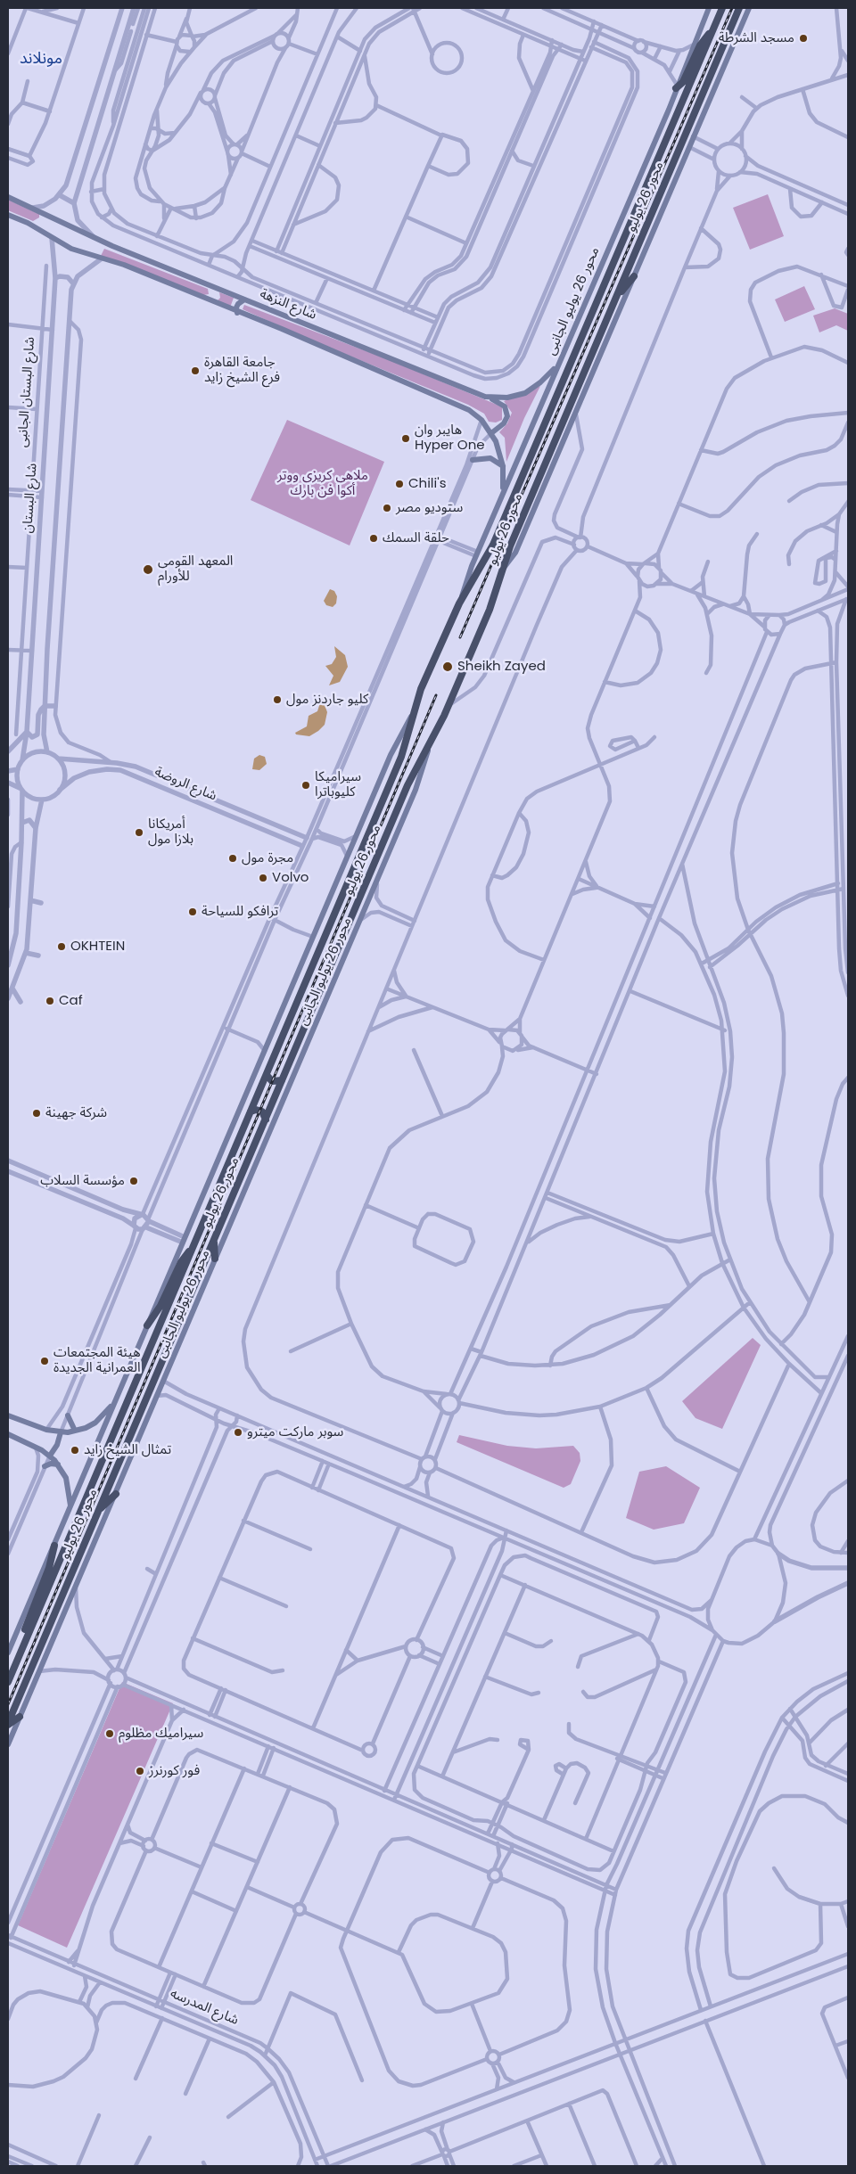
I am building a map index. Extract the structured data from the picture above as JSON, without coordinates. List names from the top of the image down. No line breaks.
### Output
{"streets":{"highway":["محور 26 يوليو"],"main road":["محور 26 يوليو الجانبى","شارع النزهة"],"street":["شارع البستان الجانبى","شارع البستان","شارع الروضة","شارع المدرسه"]},"crossings":[["محور 26 يوليو","محور 26 يوليو الجانبى"],["محور 26 يوليو الجانبى","شارع النزهة"],["شارع النزهة","شارع البستان"],["شارع البستان","شارع الروضة"]],"districts":["مونلاند"],"parks":["ملاهى كريزى ووتر أكوا فن بارك"],"places":["مسجد الشرطة","جامعة القاهرة فرع الشيخ زايد","هايبر وان Hyper One","Chili's","ستوديو مصر","حلقة السمك","المعهد القومى للأورام","Sheikh Zayed","كليو جاردنز مول","سيراميكا كليوباترا","أمريكانا بلازا مول","مجرة مول","Volvo","ترافكو للسياحة","OKHTEIN","Caf","شركة جهينة","مؤسسة السلاب","هيئة المجتمعات العمرانية الجديدة","سوبر ماركت ميترو","تمثال الشيخ زايد","سيراميك مظلوم","فور كورنرز"]}
